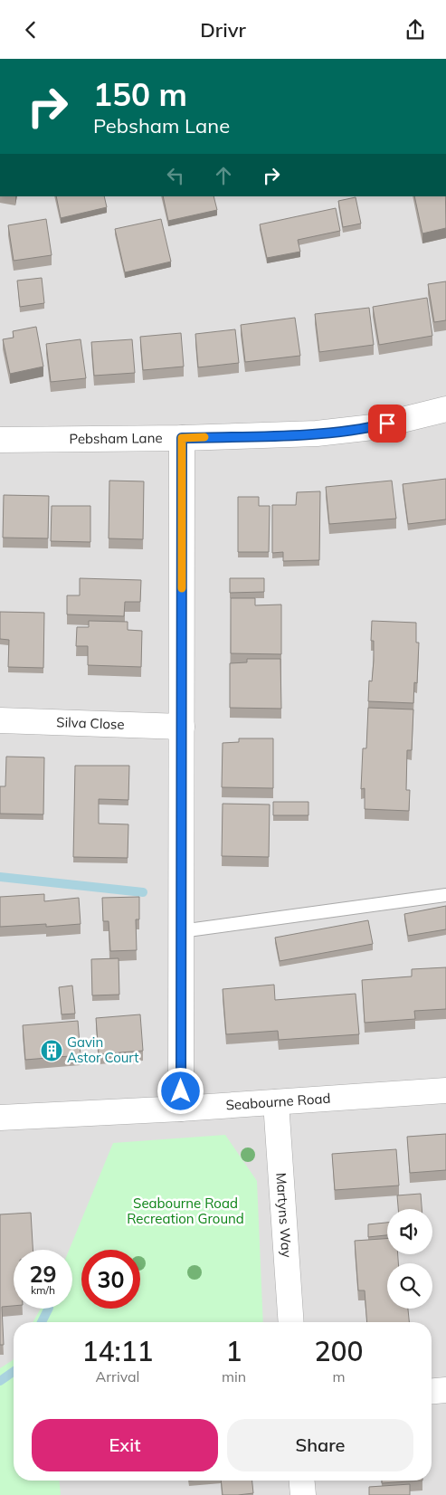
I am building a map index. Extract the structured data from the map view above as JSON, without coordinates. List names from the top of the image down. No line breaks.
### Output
{"streets":{"street":["Pebsham Lane","Silva Close","Seabourne Road","Martyns Way"]},"crossings":[["Seabourne Road","Martyns Way"]],"parks":["Seabourne Road Recreation Ground"],"places":{"building":["Gavin Astor Court"]},"page":{"header":"Drivr","turn":["150 m","Pebsham Lane"],"speed":"29 km/h","limit":"30","eta":["14:11","Arrival","1","min","200","m"],"buttons":["Exit","Share"]}}
